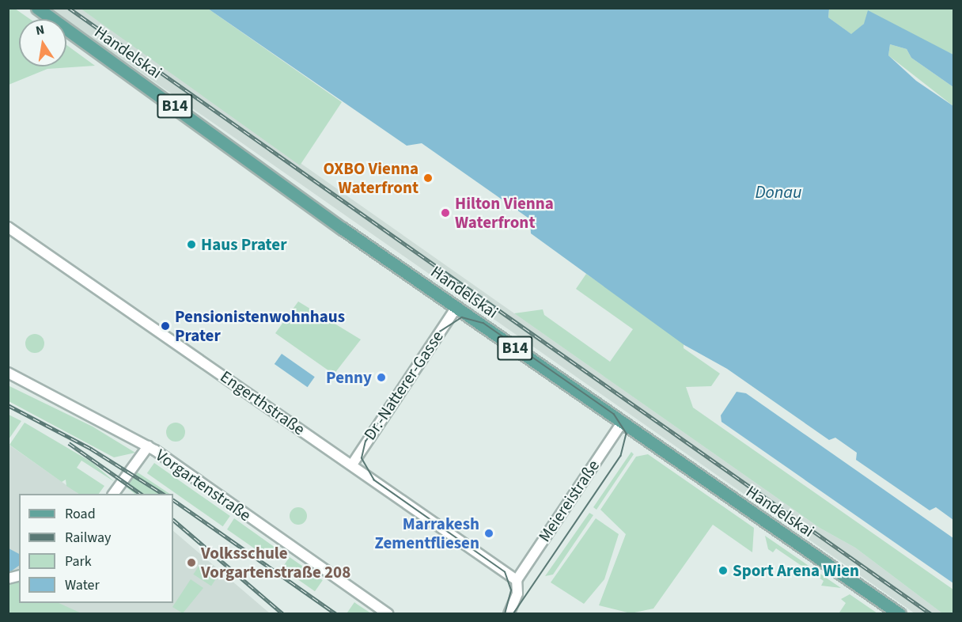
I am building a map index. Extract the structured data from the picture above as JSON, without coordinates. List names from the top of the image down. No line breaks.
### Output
{"streets":{"main road":["Handelskai","B14"],"street":["Dr.-Natterer-Gasse","Engerthstraße","Vorgartenstraße","Meiereistraße"]},"crossings":[["Handelskai","Dr.-Natterer-Gasse"],["Handelskai","Meiereistraße"],["Dr.-Natterer-Gasse","Engerthstraße"],["Engerthstraße","Meiereistraße"]],"water":["Donau"],"places":["OXBO Vienna Waterfront","Hilton Vienna Waterfront","Haus Prater","Pensionistenwohnhaus Prater","Penny","Marrakesh Zementfliesen","Volksschule Vorgartenstraße 208","Sport Arena Wien"],"legend":["Road","Railway","Park","Water"],"north":"top"}
